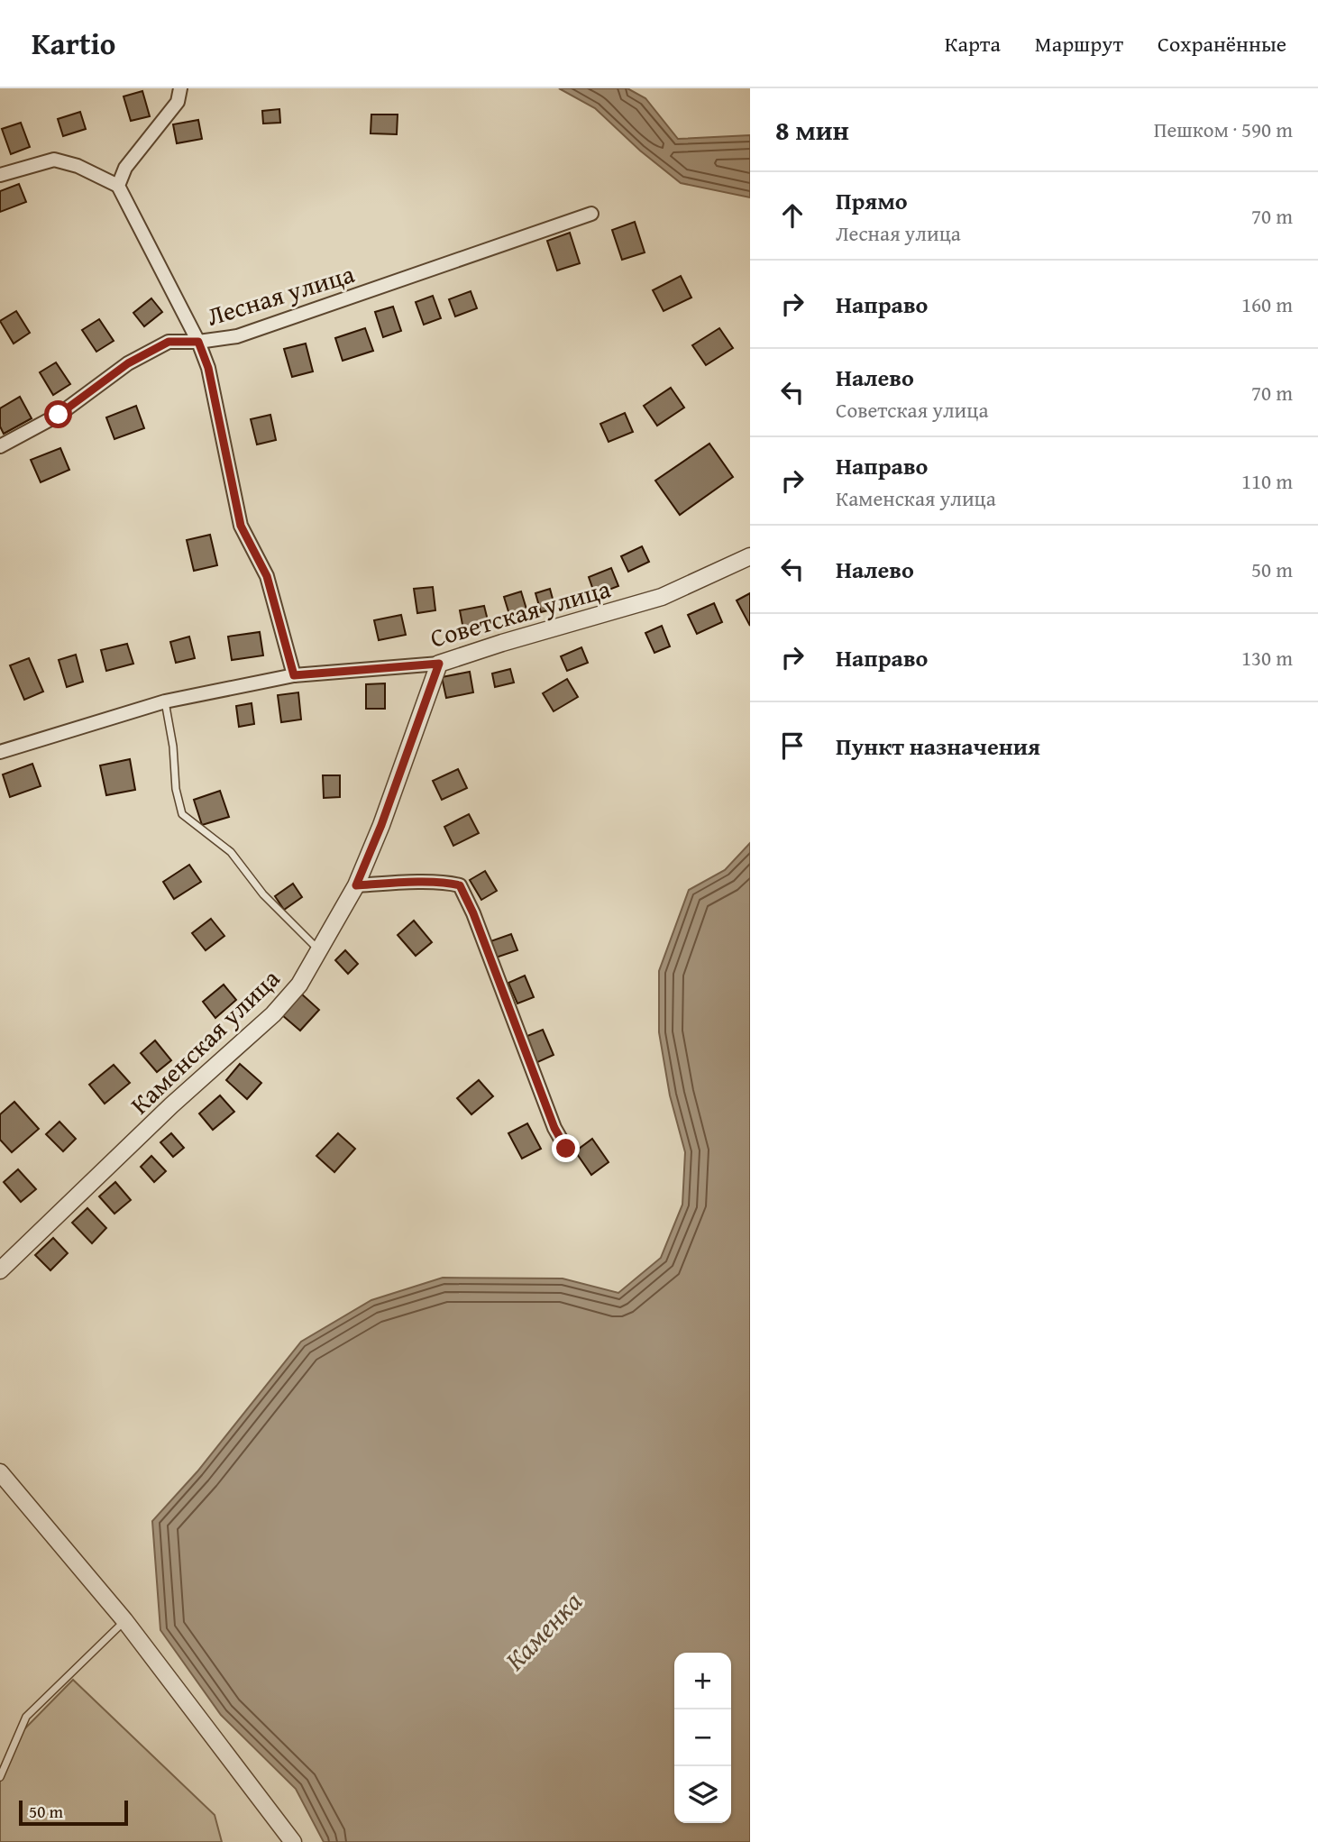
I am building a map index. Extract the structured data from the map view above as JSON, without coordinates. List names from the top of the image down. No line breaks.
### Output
{"streets":{"street":["Лесная улица","Советская улица","Каменская улица"]},"crossings":[["Советская улица","Каменская улица"]],"water":["Каменка"],"scale_bar":"50 m","page":{"header":"Kartio","nav":["Карта","Маршрут","Сохранённые"],"heading":["8 мин","Пешком · 590 m"],"list":[["Прямо","Лесная улица","70 m"],["Направо","160 m"],["Налево","Советская улица","70 m"],["Направо","Каменская улица","110 m"],["Налево","50 m"],["Направо","130 m"],"Пункт назначения"],"map_buttons":["+","−"],"scale":"50 m"}}
